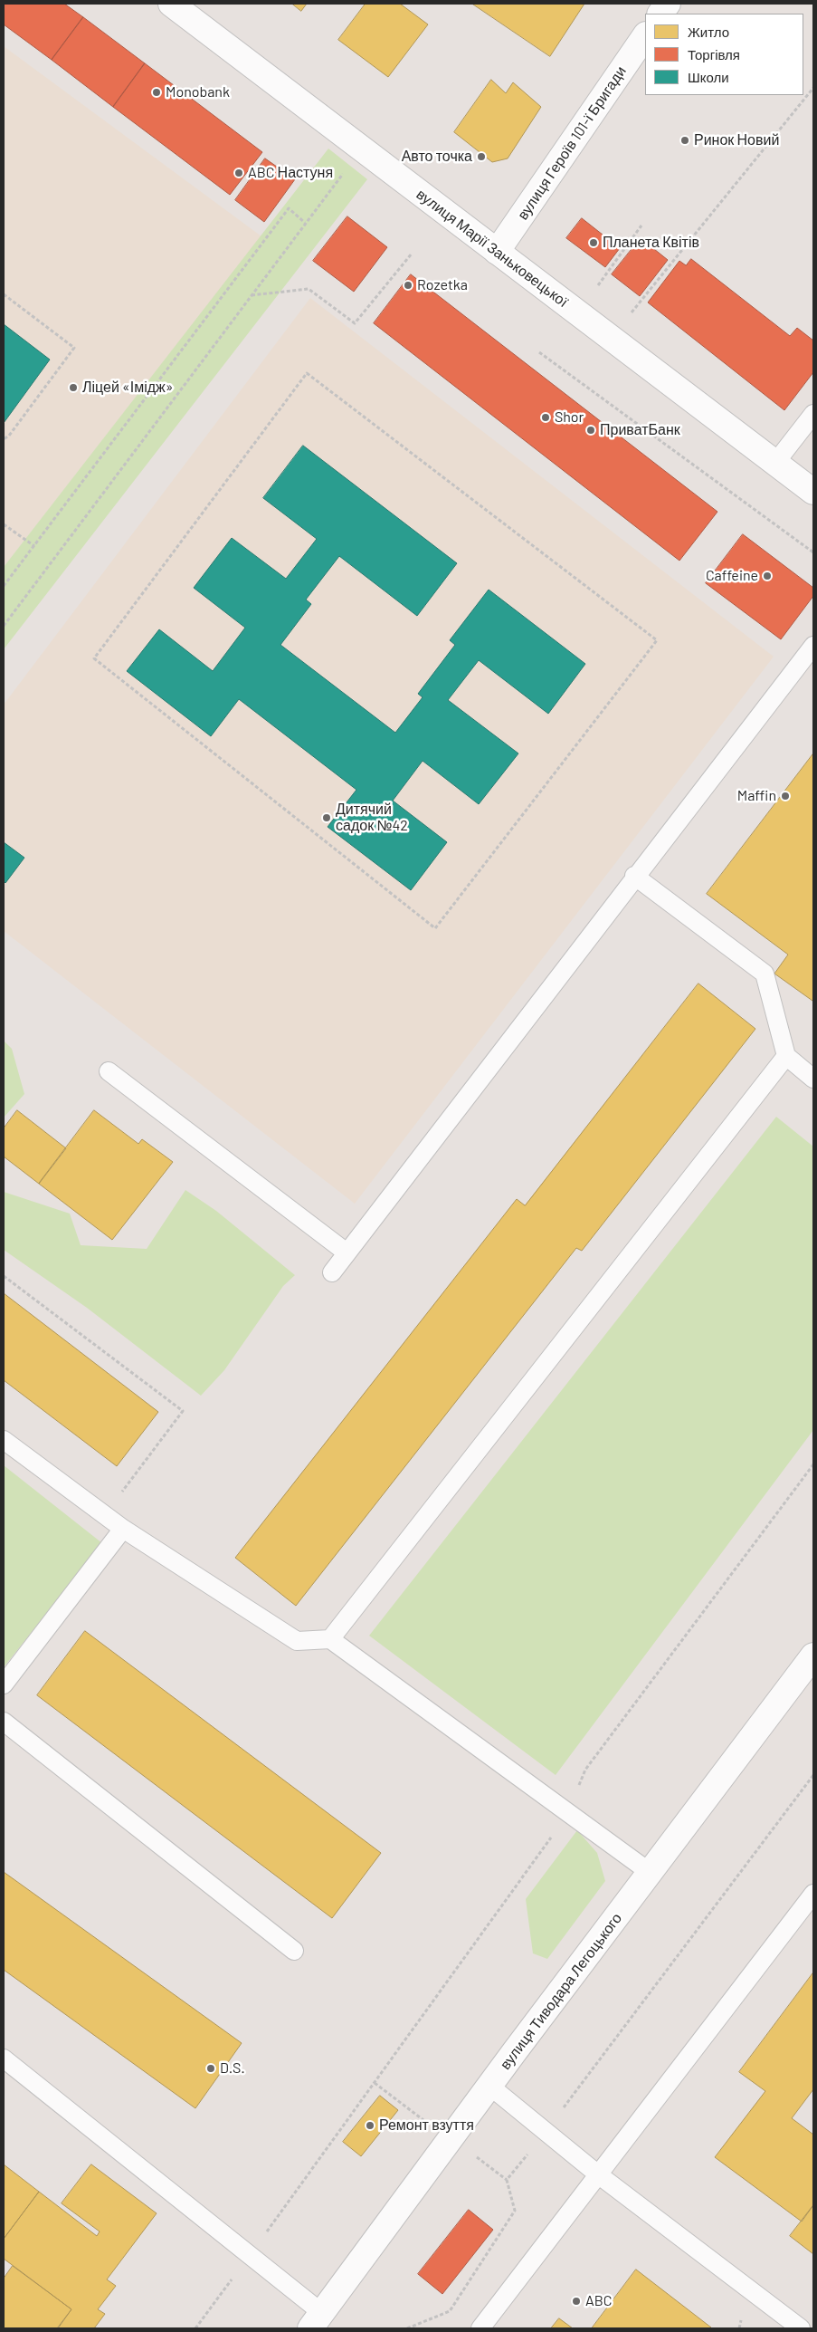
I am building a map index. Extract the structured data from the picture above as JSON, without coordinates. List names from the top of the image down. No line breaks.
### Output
{"streets":{"street":["вулиця Героїв 101-ї Бригади","вулиця Марії Заньковецької","вулиця Тиводара Легоцького"]},"crossings":[["вулиця Героїв 101-ї Бригади","вулиця Марії Заньковецької"]],"places":["Monobank","Ринок Новий","Авто точка","ABC Настуня","Планета Квітів","Rozetka","Ліцей «Імідж»","Shor","ПриватБанк","Caffeine","Maffin","Дитячий садок №42","D.S.","Ремонт взуття","ABC"],"legend":["Житло","Торгівля","Школи"]}
